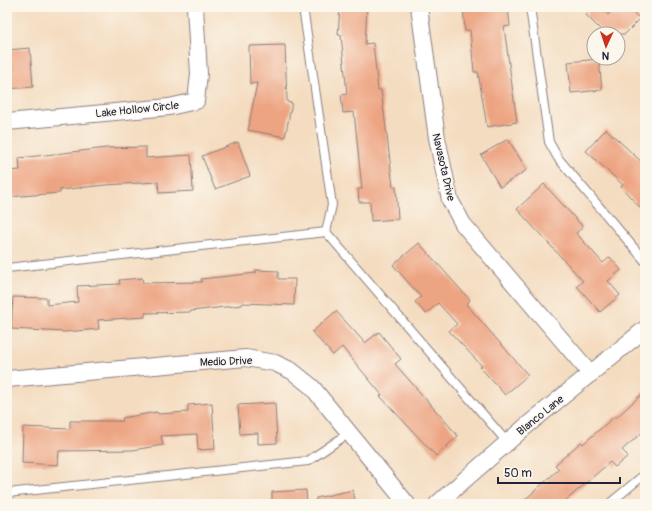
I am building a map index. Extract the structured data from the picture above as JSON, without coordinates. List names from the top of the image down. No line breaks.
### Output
{"streets":{"street":["Lake Hollow Circle","Navasota Drive","Medio Drive","Blanco Lane"]},"crossings":[["Navasota Drive","Blanco Lane"]],"scale_bar":"50 m","north":"bottom"}
